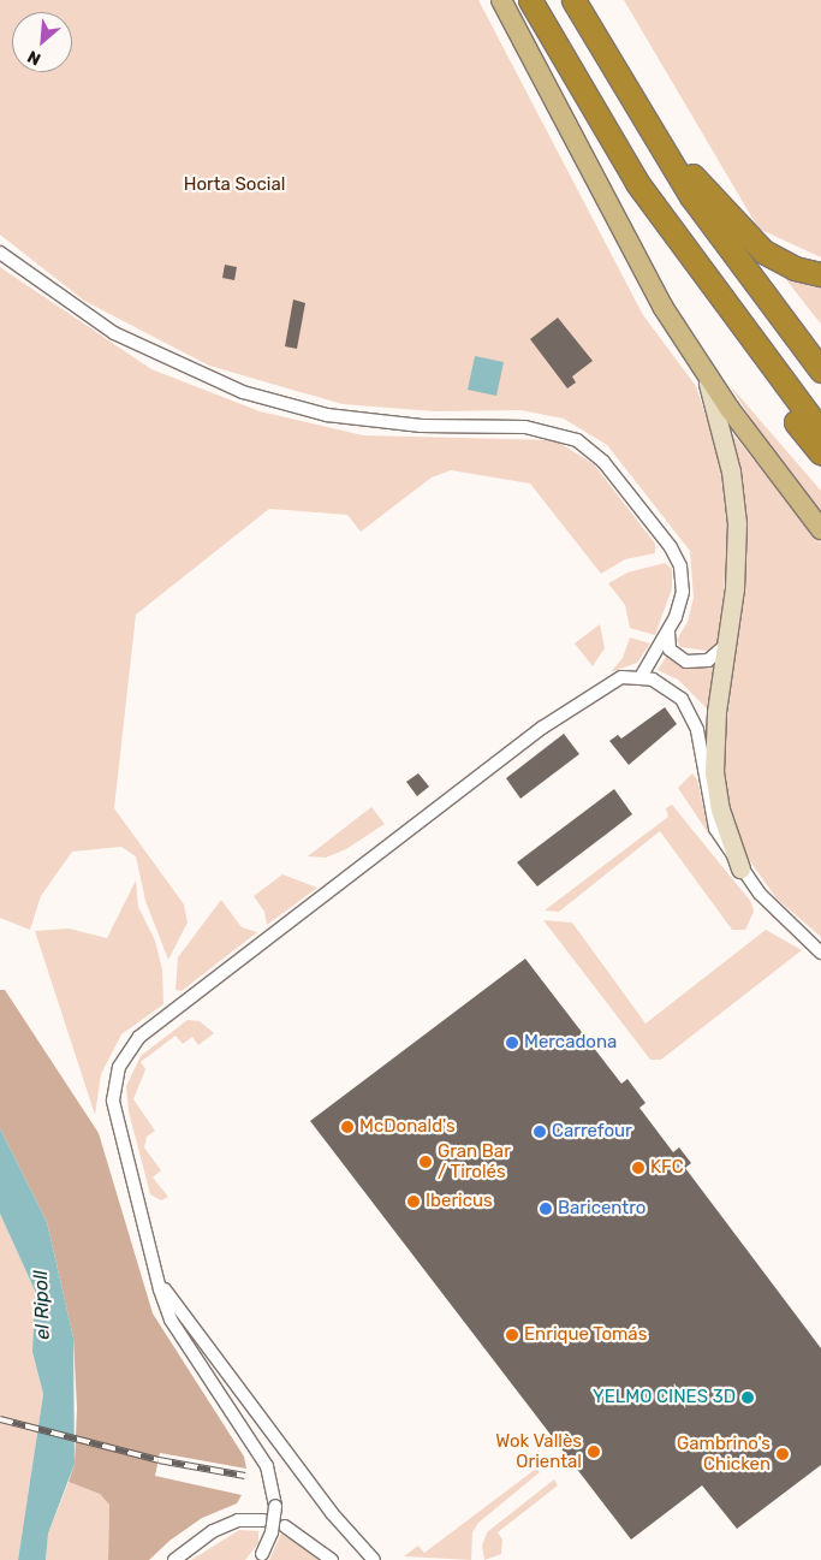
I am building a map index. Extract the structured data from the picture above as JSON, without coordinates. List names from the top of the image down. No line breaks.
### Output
{"water":["el Ripoll"],"parks":["Horta Social"],"places":["Mercadona","McDonald's","Carrefour","Gran Bar / Tirolés","KFC","Ibericus","Baricentro","Enrique Tomás","YELMO CINES 3D","Wok Vallès Oriental","Gambrino's Chicken"],"north":"bottom left"}
